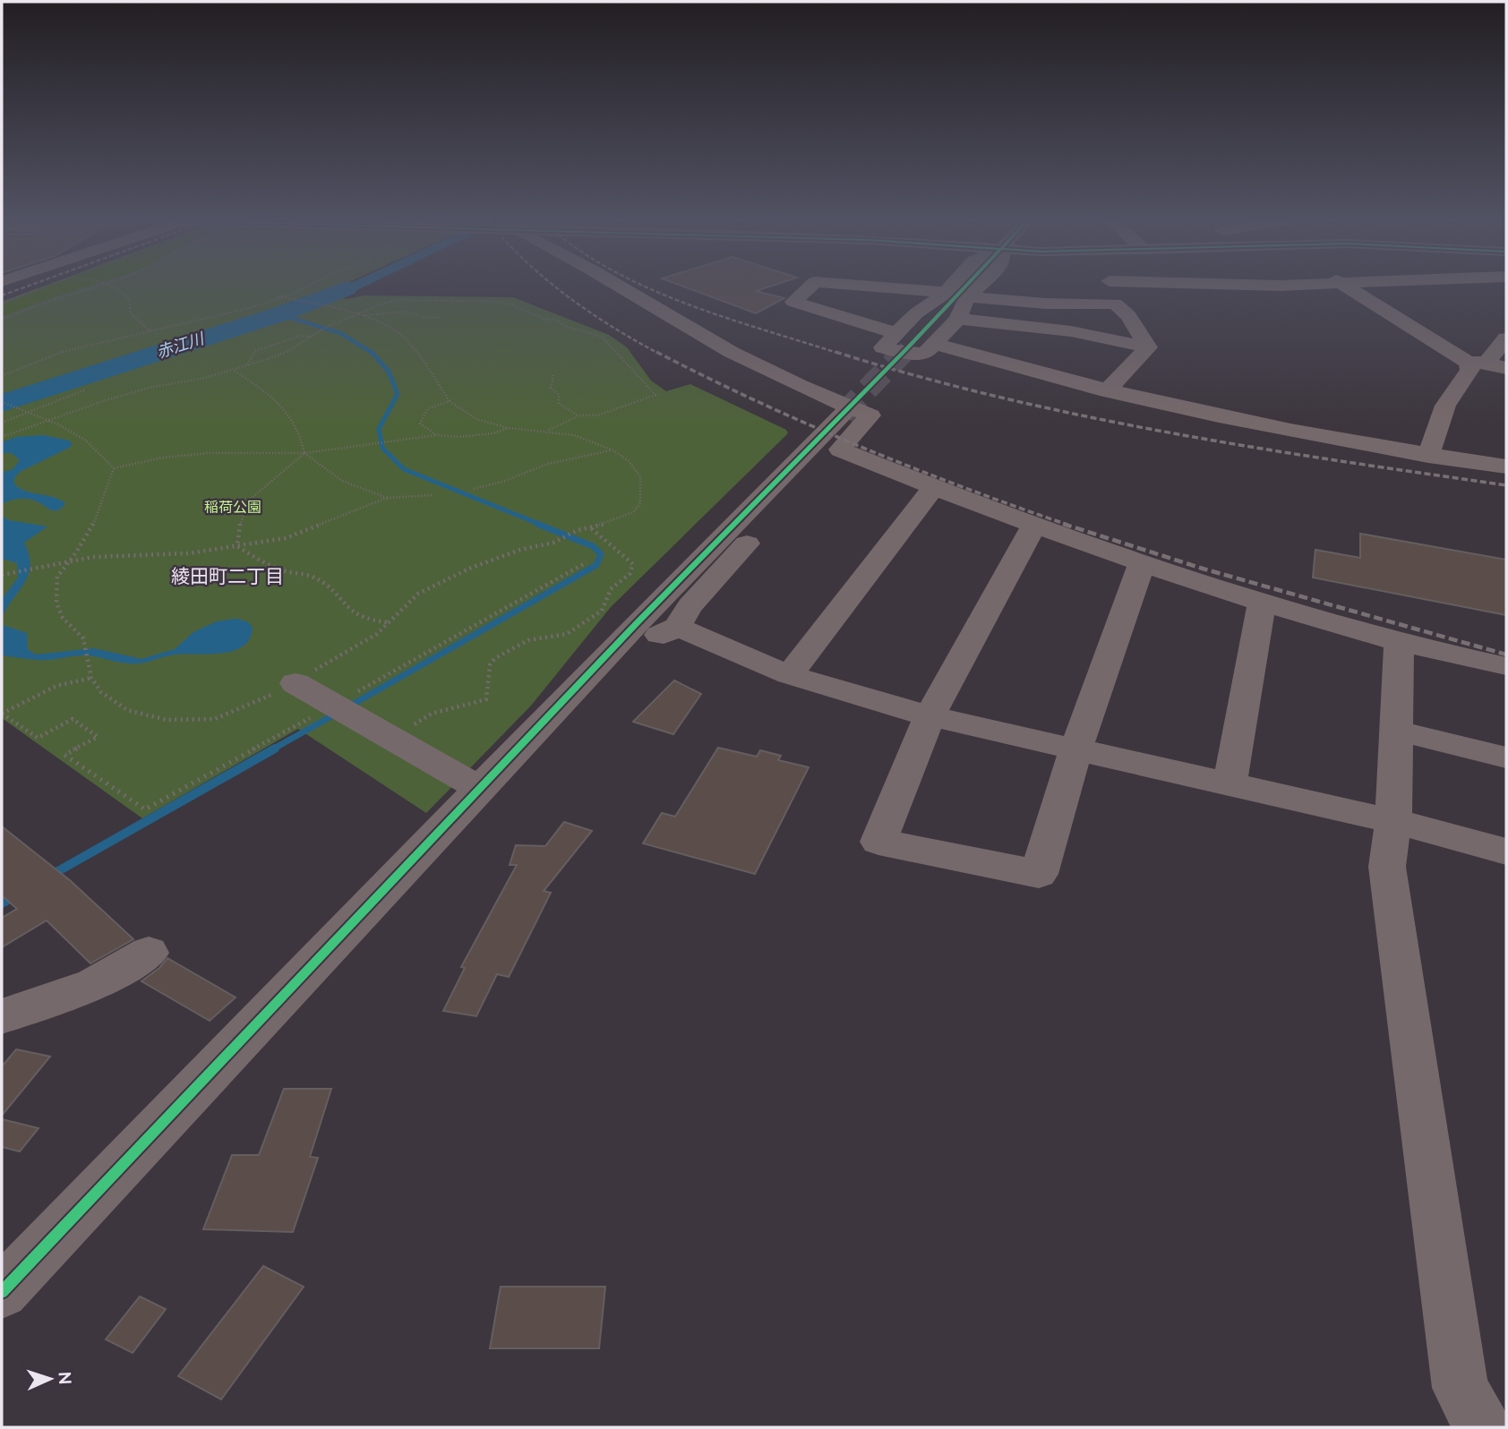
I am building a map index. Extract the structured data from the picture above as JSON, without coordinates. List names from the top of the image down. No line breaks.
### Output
{"districts":["綾田町二丁目"],"water":["赤江川"],"parks":["稲荷公園"],"north":"right"}
